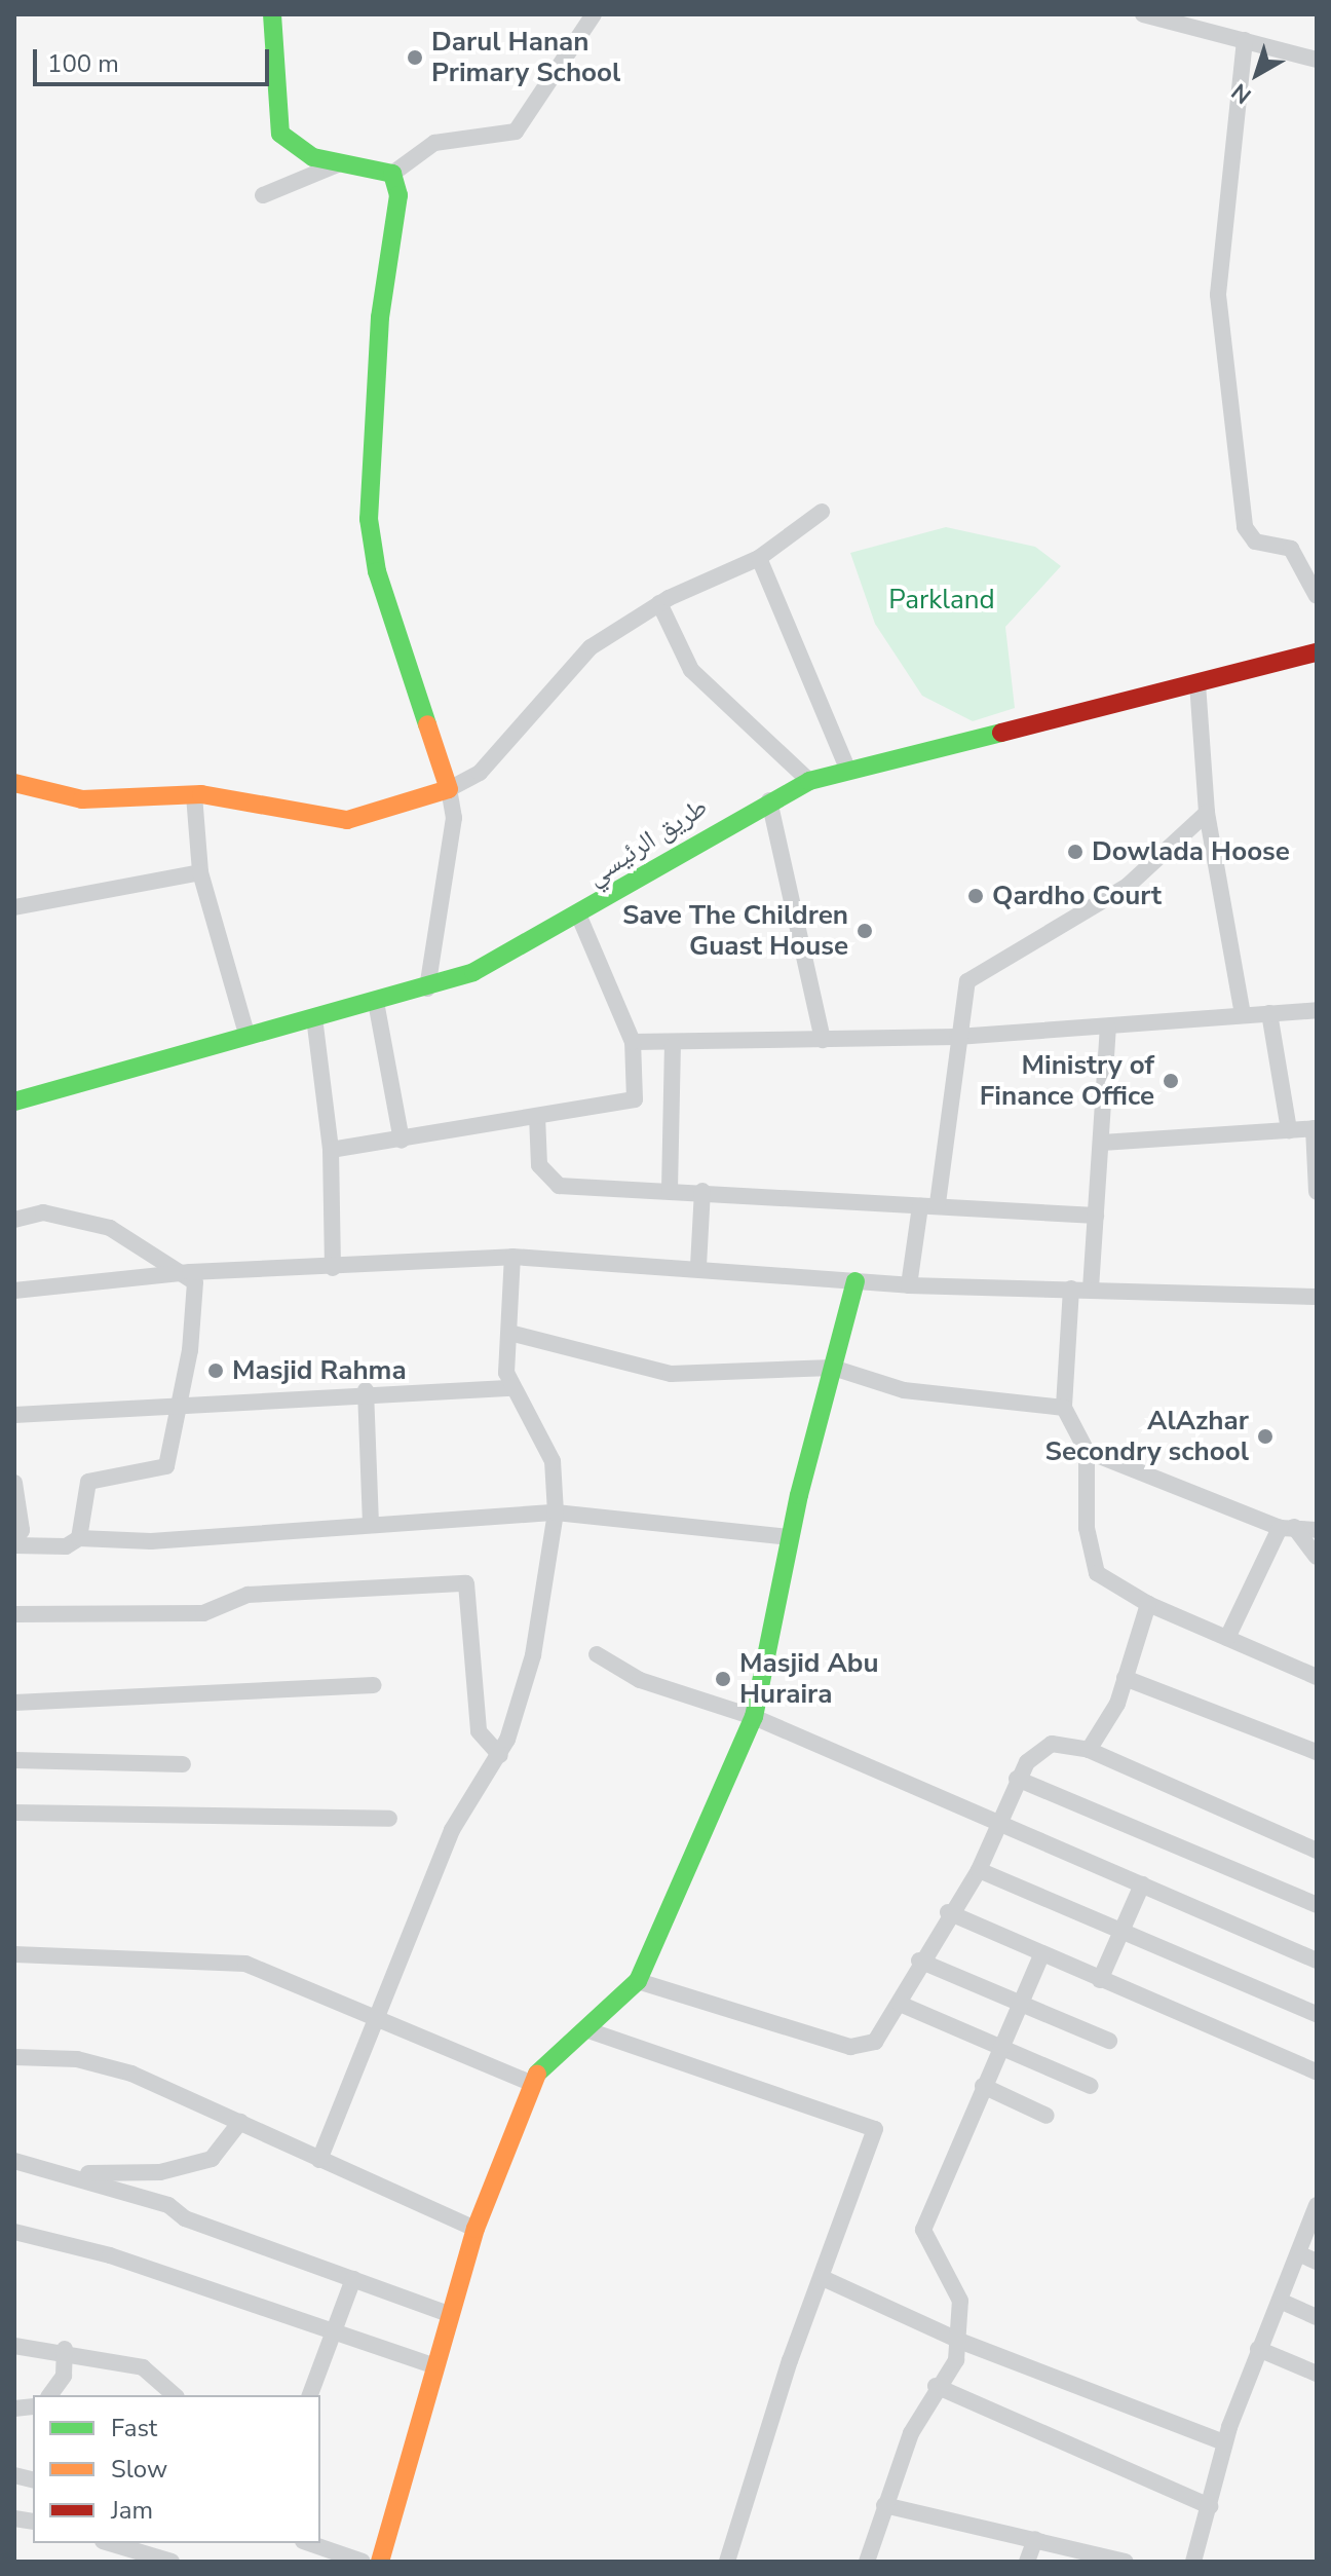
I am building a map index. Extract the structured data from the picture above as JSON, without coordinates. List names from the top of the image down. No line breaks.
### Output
{"streets":{"street":["طريق الرئيسي"]},"parks":["Parkland"],"places":["Darul Hanan Primary School","Dowlada Hoose","Qardho Court","Save The Children Guast House","Ministry of Finance Office","Masjid Rahma","AlAzhar Secondry school","Masjid Abu Huraira"],"legend":["Fast","Slow","Jam"],"scale_bar":"100 m","north":"bottom left"}
